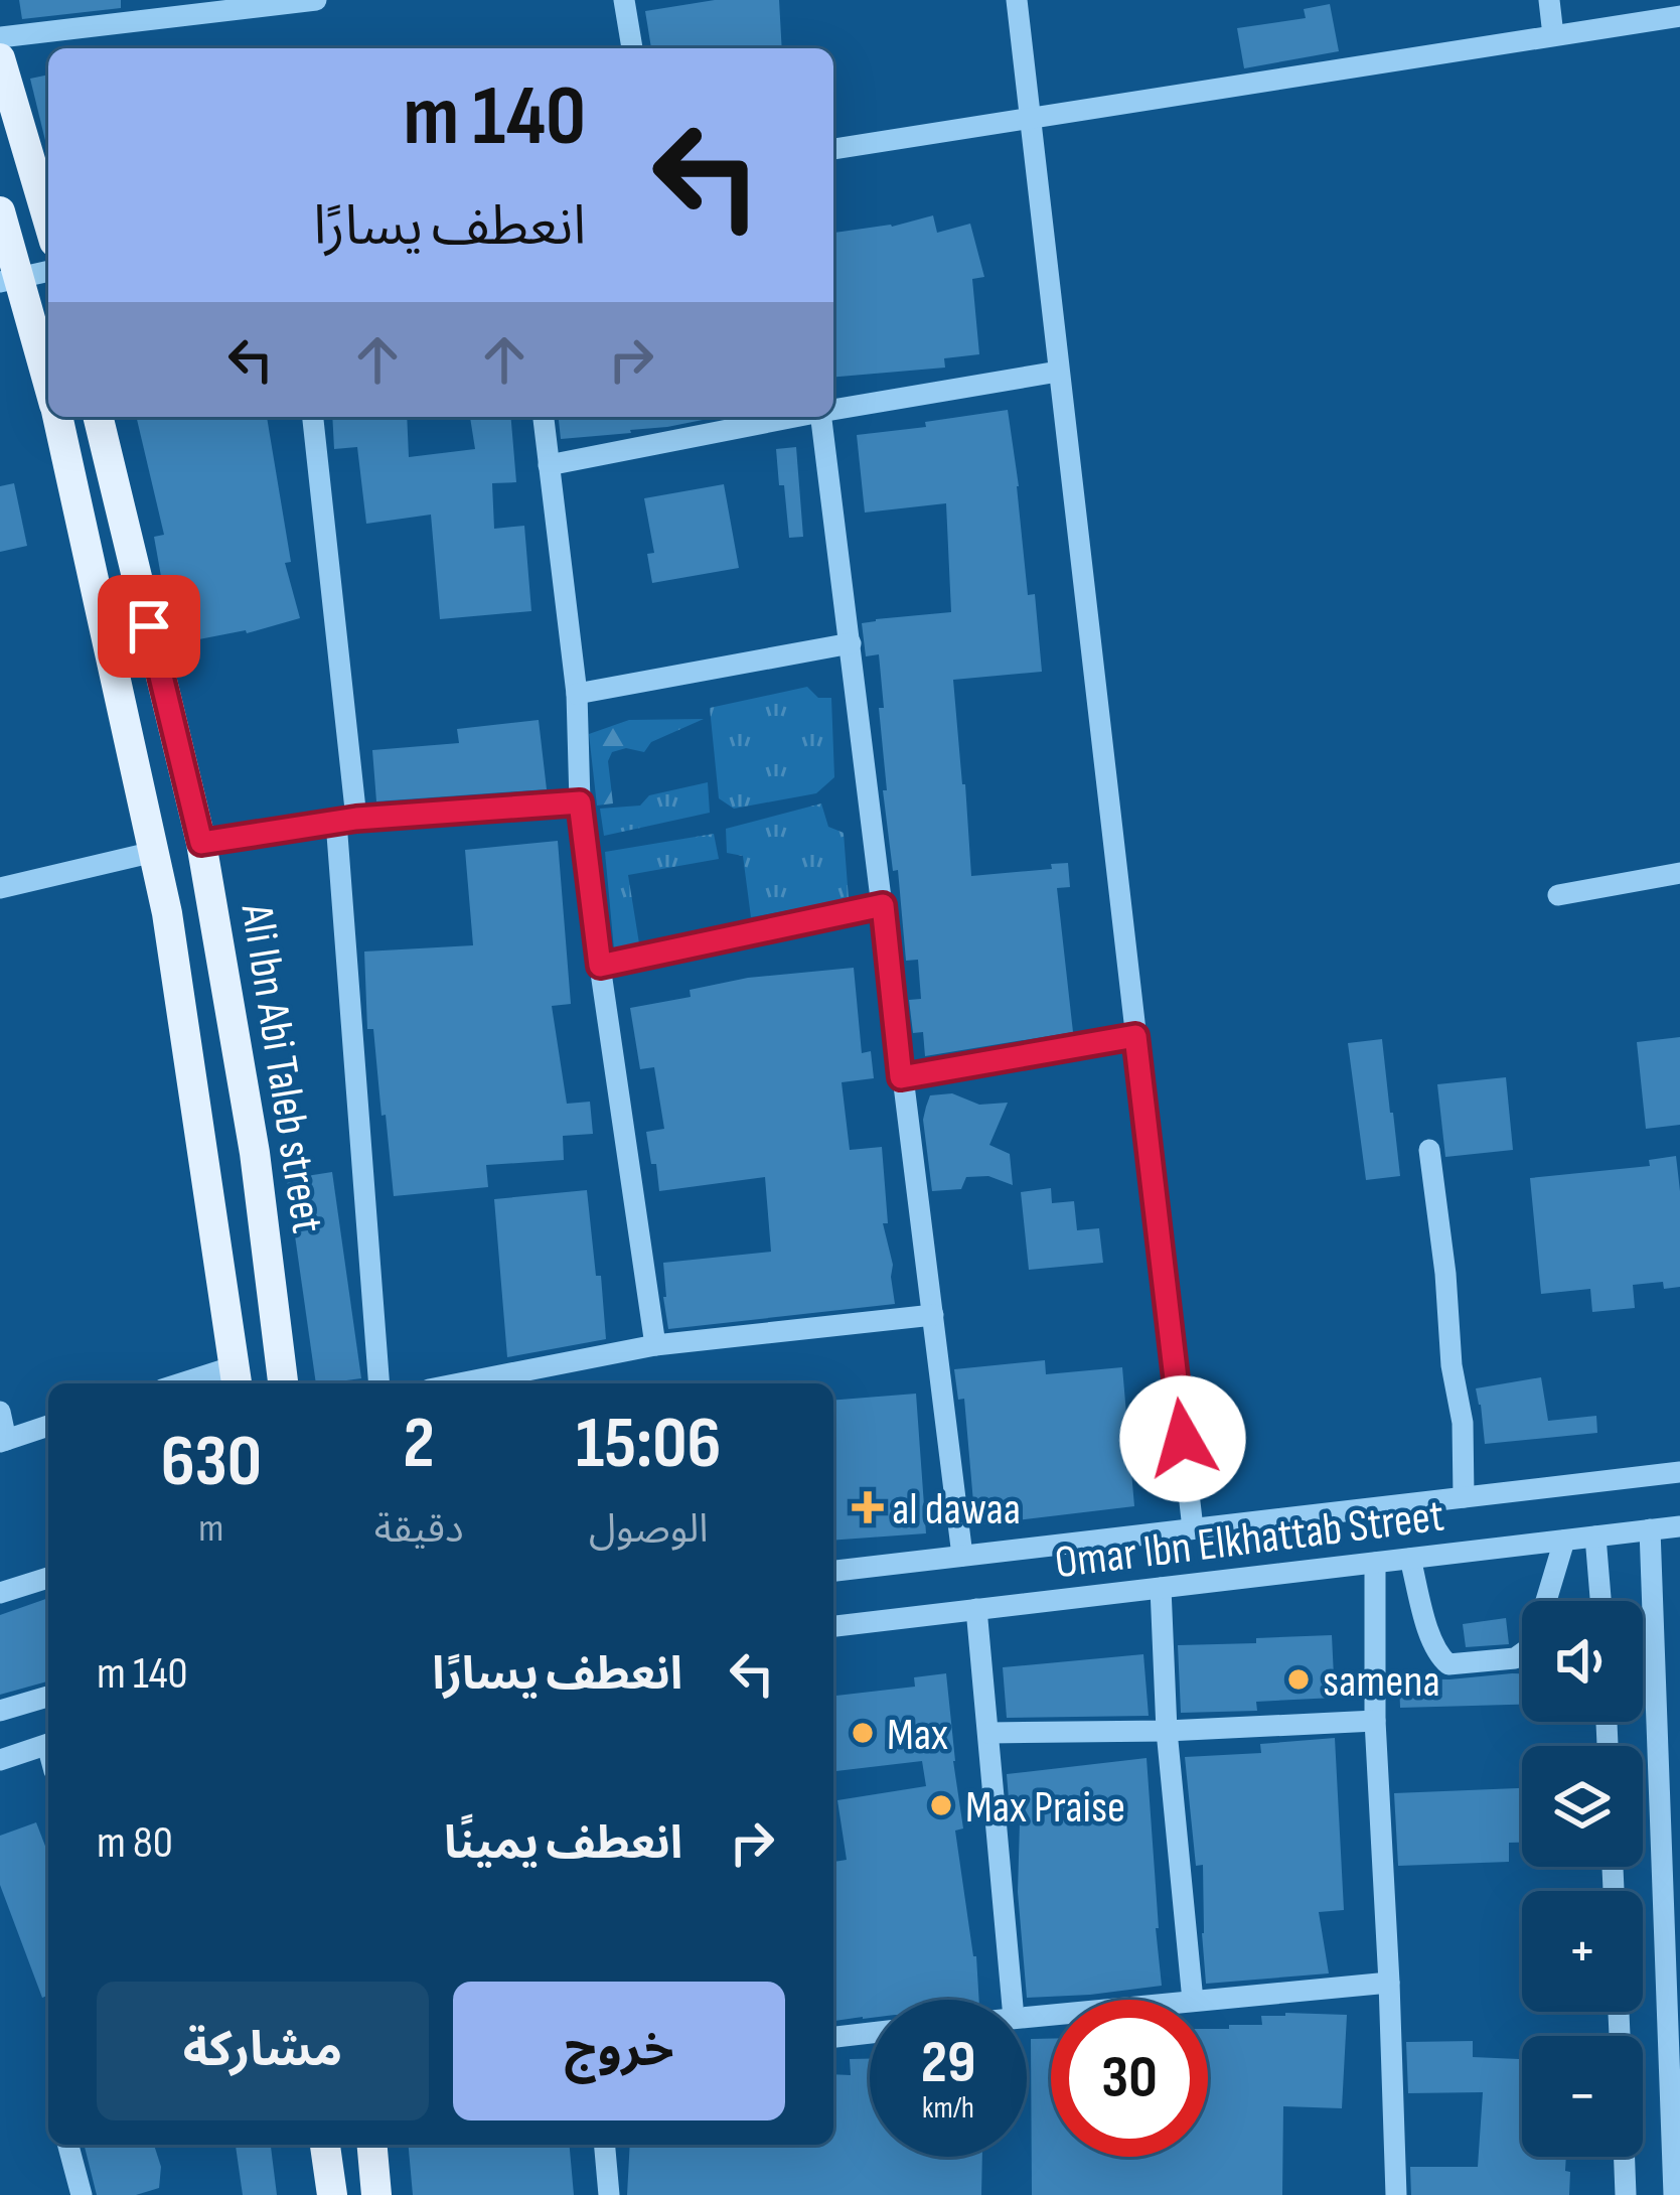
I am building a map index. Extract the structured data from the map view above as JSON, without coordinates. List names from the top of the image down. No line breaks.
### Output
{"streets":{"main road":["Ali Ibn Abi Taleb street"],"street":["Omar Ibn Elkhattab Street"]},"places":{"health":["al dawaa"],"other":["samena","Max","Max Praise"]},"page":{"turn":["140 m","انعطف يسارًا"],"eta":["15:06","الوصول","2","دقيقة","630","m"],"list":[{"name":"انعطف يسارًا","value":"140 m"},{"name":"انعطف يمينًا","value":"80 m"}],"map_buttons":["+","−"],"buttons":["خروج","مشاركة"],"speed":"29 km/h","limit":"30"}}
